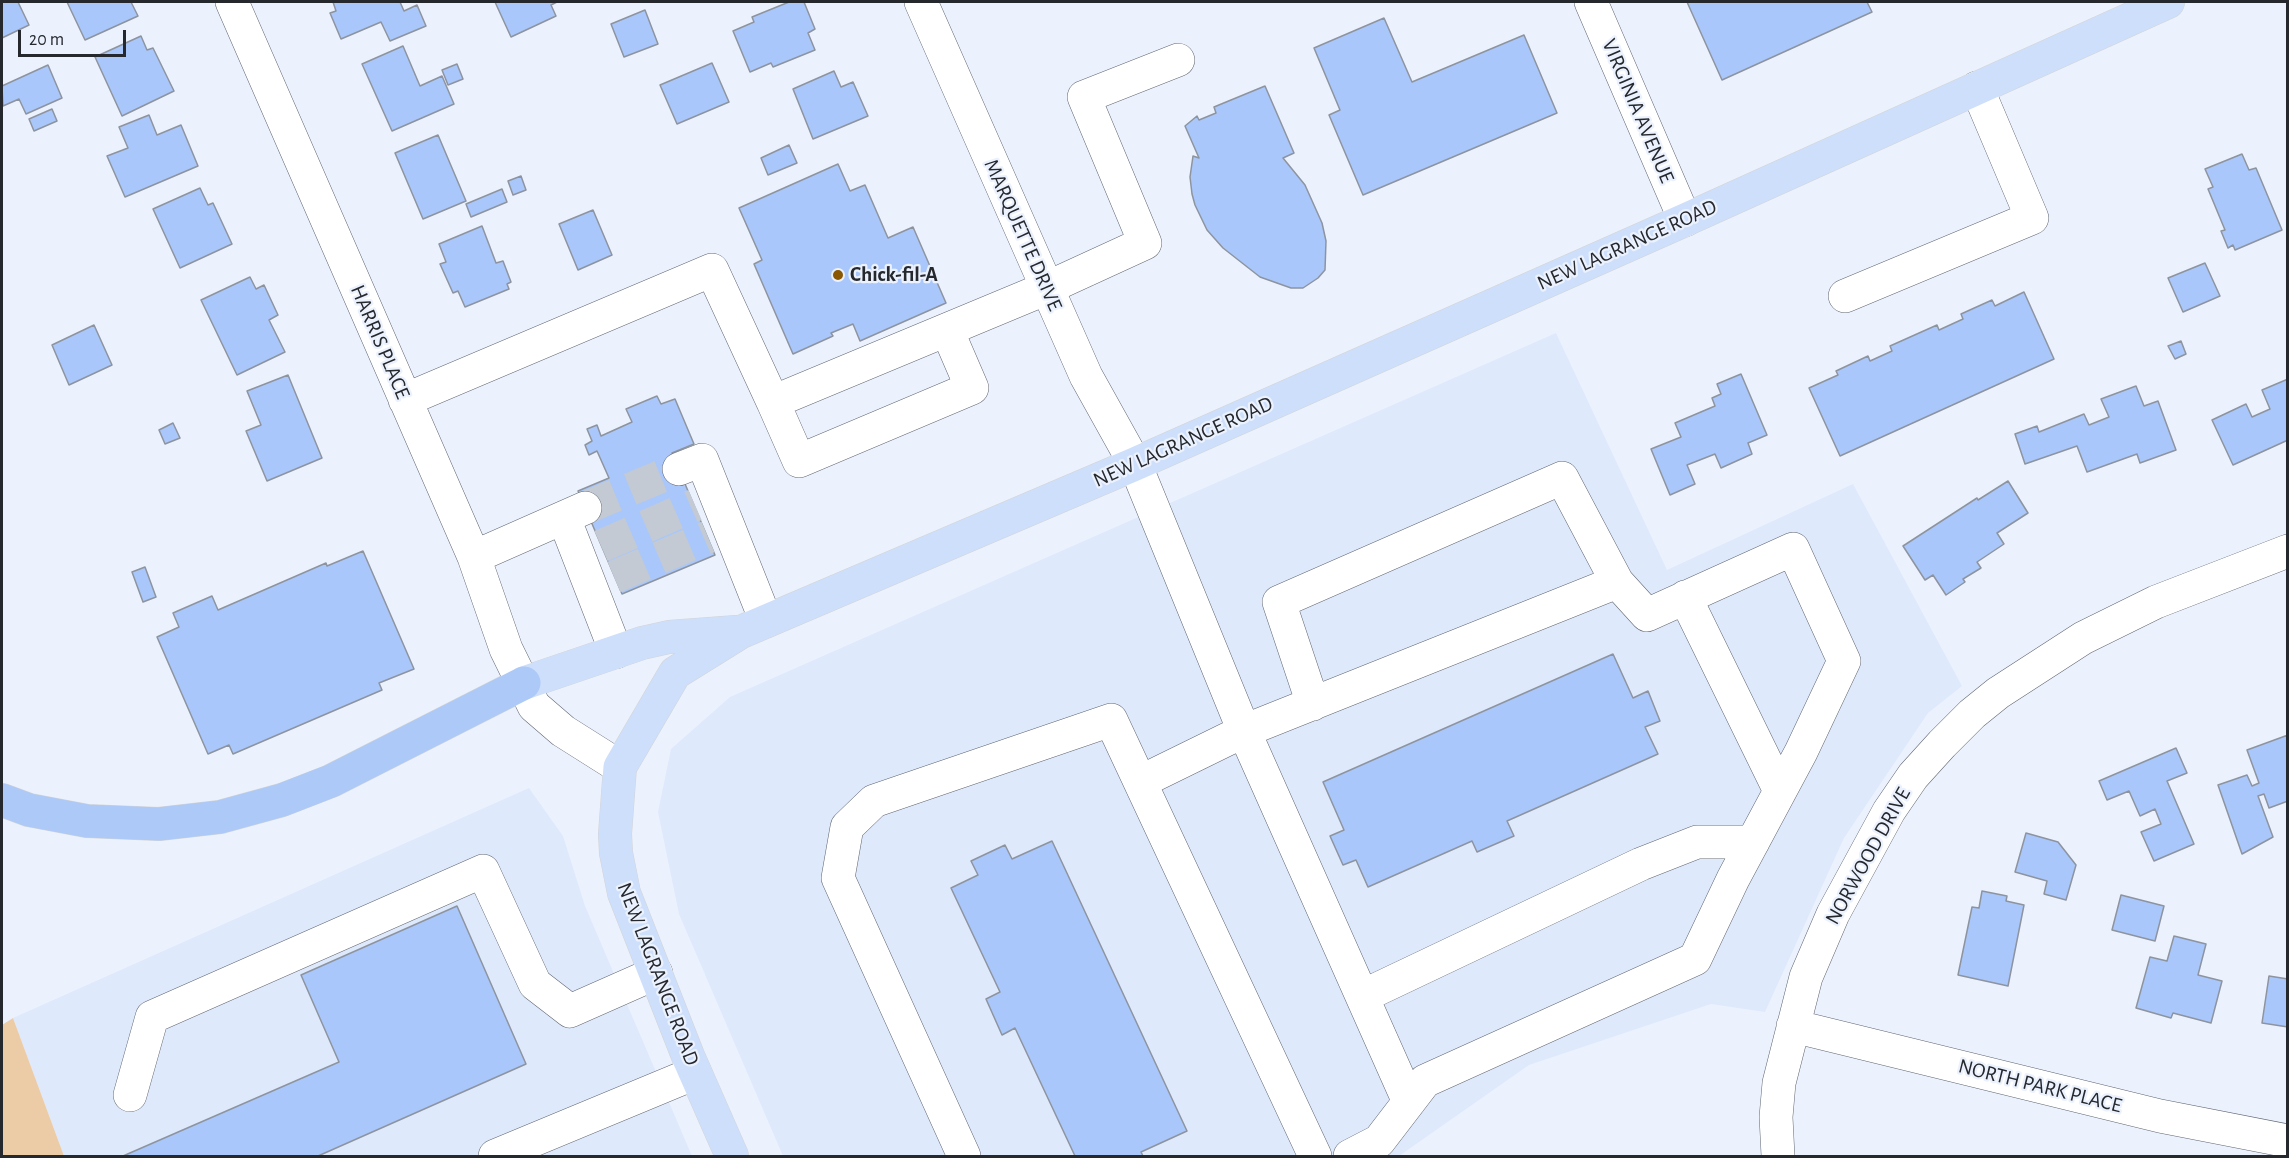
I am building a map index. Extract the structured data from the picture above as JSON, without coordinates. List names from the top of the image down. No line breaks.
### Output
{"streets":{"main road":["NEW LAGRANGE ROAD"],"street":["VIRGINIA AVENUE","MARQUETTE DRIVE","HARRIS PLACE","NORWOOD DRIVE","NORTH PARK PLACE"]},"crossings":[["VIRGINIA AVENUE","NEW LAGRANGE ROAD"],["MARQUETTE DRIVE","NEW LAGRANGE ROAD"],["NEW LAGRANGE ROAD","HARRIS PLACE"],["NORWOOD DRIVE","NORTH PARK PLACE"]],"places":["Chick-fil-A"],"scale_bar":"20 m"}
